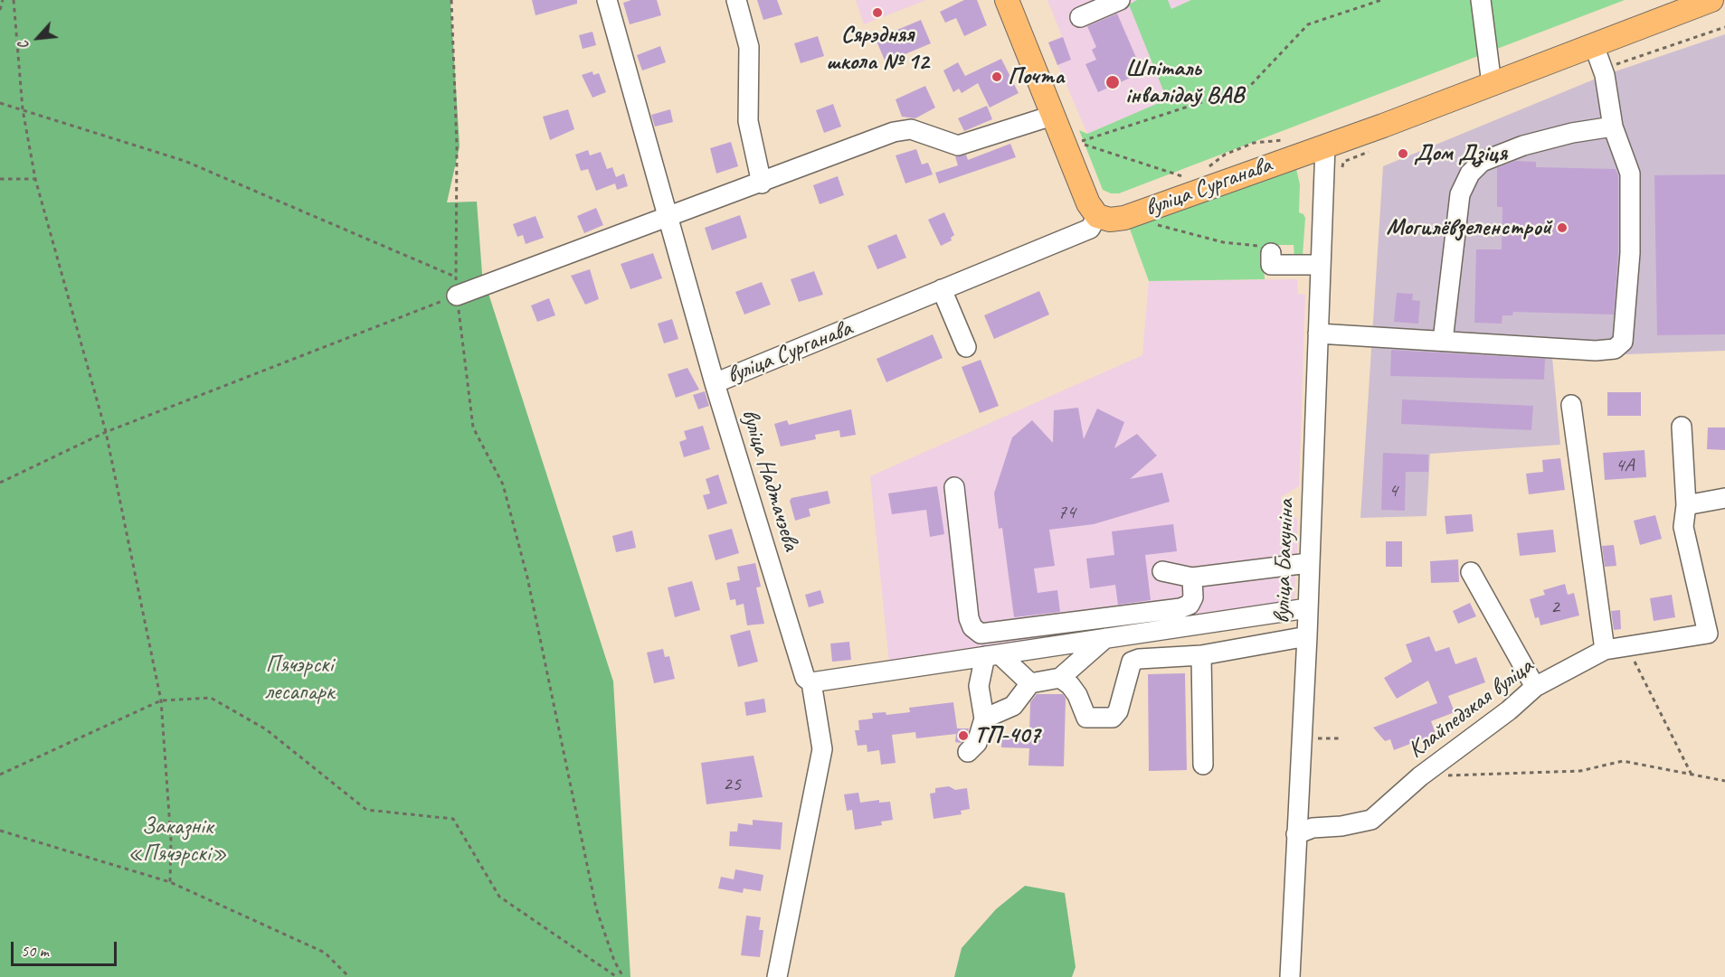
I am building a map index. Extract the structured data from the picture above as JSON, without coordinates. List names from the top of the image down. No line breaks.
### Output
{"streets":{"main road":["вуліца Сурганава"],"street":["вуліца Надтачэева","вуліца Бакуніна","Клайпедзкая вуліца"]},"crossings":[["вуліца Сурганава","вуліца Надтачэева"],["вуліца Сурганава","вуліца Бакуніна"],["вуліца Бакуніна","Клайпедзкая вуліца"]],"parks":["Пячэрскі лесапарк","Заказнік «Пячэрскі»"],"places":["Сярэдняя школа № 12","Почта","Шпіталь інвалідаў ВАВ","Дом Дзіця","Могилёвзеленстрой","ТП-407"],"house_numbers":["4А","4","74","2","25"],"scale_bar":"50 m","north":"bottom left"}
